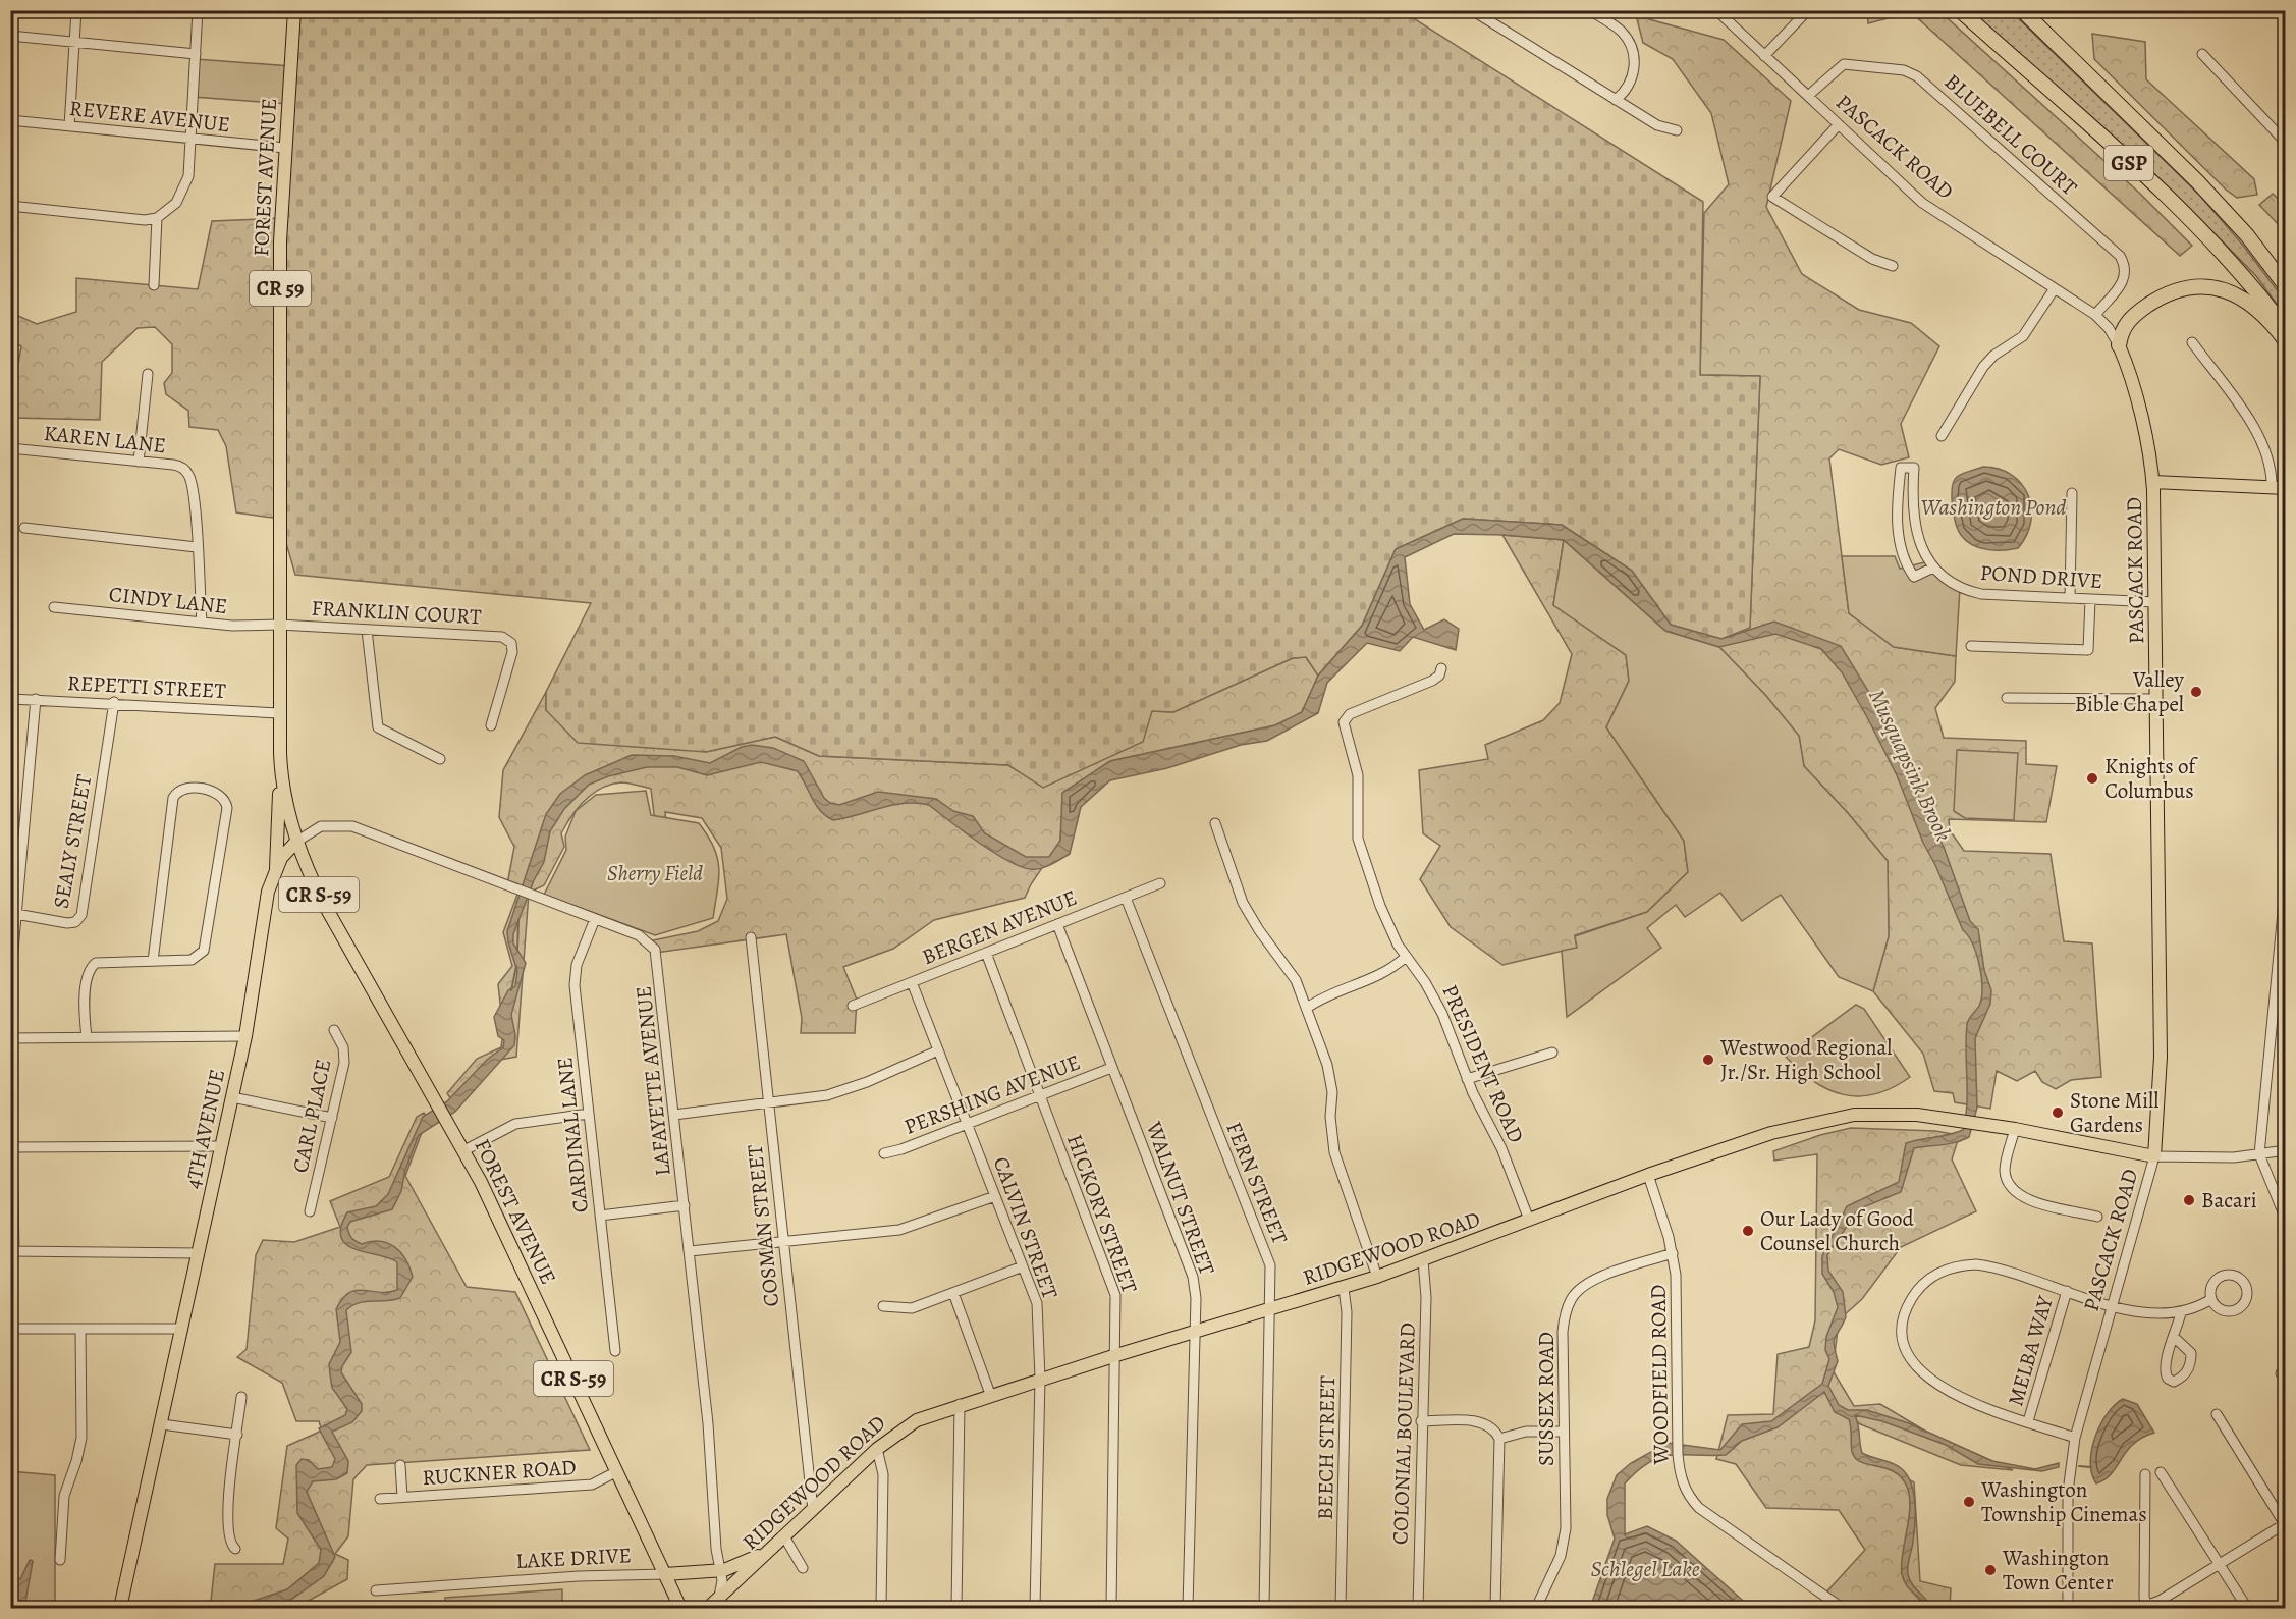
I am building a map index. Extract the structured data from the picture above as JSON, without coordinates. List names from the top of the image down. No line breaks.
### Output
{"streets":{"highway":["GSP"],"main road":["PASCACK ROAD","FOREST AVENUE","CR 59","CR S-59","4TH AVENUE","RIDGEWOOD ROAD","LAKE DRIVE"],"street":["REVERE AVENUE","BLUEBELL COURT","KAREN LANE","POND DRIVE","CINDY LANE","FRANKLIN COURT","REPETTI STREET","SEALY STREET","BERGEN AVENUE","PRESIDENT ROAD","LAFAYETTE AVENUE","PERSHING AVENUE","CARL PLACE","CARDINAL LANE","FERN STREET","WALNUT STREET","HICKORY STREET","COSMAN STREET","CALVIN STREET","MELBA WAY","WOODFIELD ROAD","SUSSEX ROAD","COLONIAL BOULEVARD","BEECH STREET","RUCKNER ROAD"]},"crossings":[["REVERE AVENUE","FOREST AVENUE"],["BLUEBELL COURT","PASCACK ROAD"],["PASCACK ROAD","POND DRIVE"],["PASCACK ROAD","RIDGEWOOD ROAD"],["FOREST AVENUE","CR 59"],["FOREST AVENUE","CINDY LANE"],["FOREST AVENUE","FRANKLIN COURT"],["FOREST AVENUE","LAFAYETTE AVENUE"],["FOREST AVENUE","4TH AVENUE"],["FOREST AVENUE","RUCKNER ROAD"],["FOREST AVENUE","LAKE DRIVE"],["CR 59","CINDY LANE"],["CR 59","FRANKLIN COURT"],["CR 59","REPETTI STREET"],["CR 59","LAFAYETTE AVENUE"],["CR 59","4TH AVENUE"],["KAREN LANE","CINDY LANE"],["CINDY LANE","FRANKLIN COURT"],["REPETTI STREET","SEALY STREET"],["BERGEN AVENUE","FERN STREET"],["BERGEN AVENUE","WALNUT STREET"],["BERGEN AVENUE","HICKORY STREET"],["BERGEN AVENUE","CALVIN STREET"],["PRESIDENT ROAD","RIDGEWOOD ROAD"],["LAFAYETTE AVENUE","4TH AVENUE"],["LAFAYETTE AVENUE","CARDINAL LANE"],["LAFAYETTE AVENUE","RIDGEWOOD ROAD"],["LAFAYETTE AVENUE","LAKE DRIVE"],["PERSHING AVENUE","WALNUT STREET"],["PERSHING AVENUE","HICKORY STREET"],["PERSHING AVENUE","CALVIN STREET"],["FERN STREET","RIDGEWOOD ROAD"],["WALNUT STREET","RIDGEWOOD ROAD"],["HICKORY STREET","RIDGEWOOD ROAD"],["COSMAN STREET","RIDGEWOOD ROAD"],["CALVIN STREET","RIDGEWOOD ROAD"],["RIDGEWOOD ROAD","WOODFIELD ROAD"],["RIDGEWOOD ROAD","COLONIAL BOULEVARD"],["RIDGEWOOD ROAD","BEECH STREET"],["RIDGEWOOD ROAD","LAKE DRIVE"],["WOODFIELD ROAD","SUSSEX ROAD"]],"water":["Washington Pond","Musquapsink Brook","Schlegel Lake"],"parks":["Sherry Field"],"places":["Valley Bible Chapel","Knights of Columbus","Westwood Regional Jr./Sr. High School","Stone Mill Gardens","Bacari","Our Lady of Good Counsel Church","Washington Township Cinemas","Washington Town Center"]}
